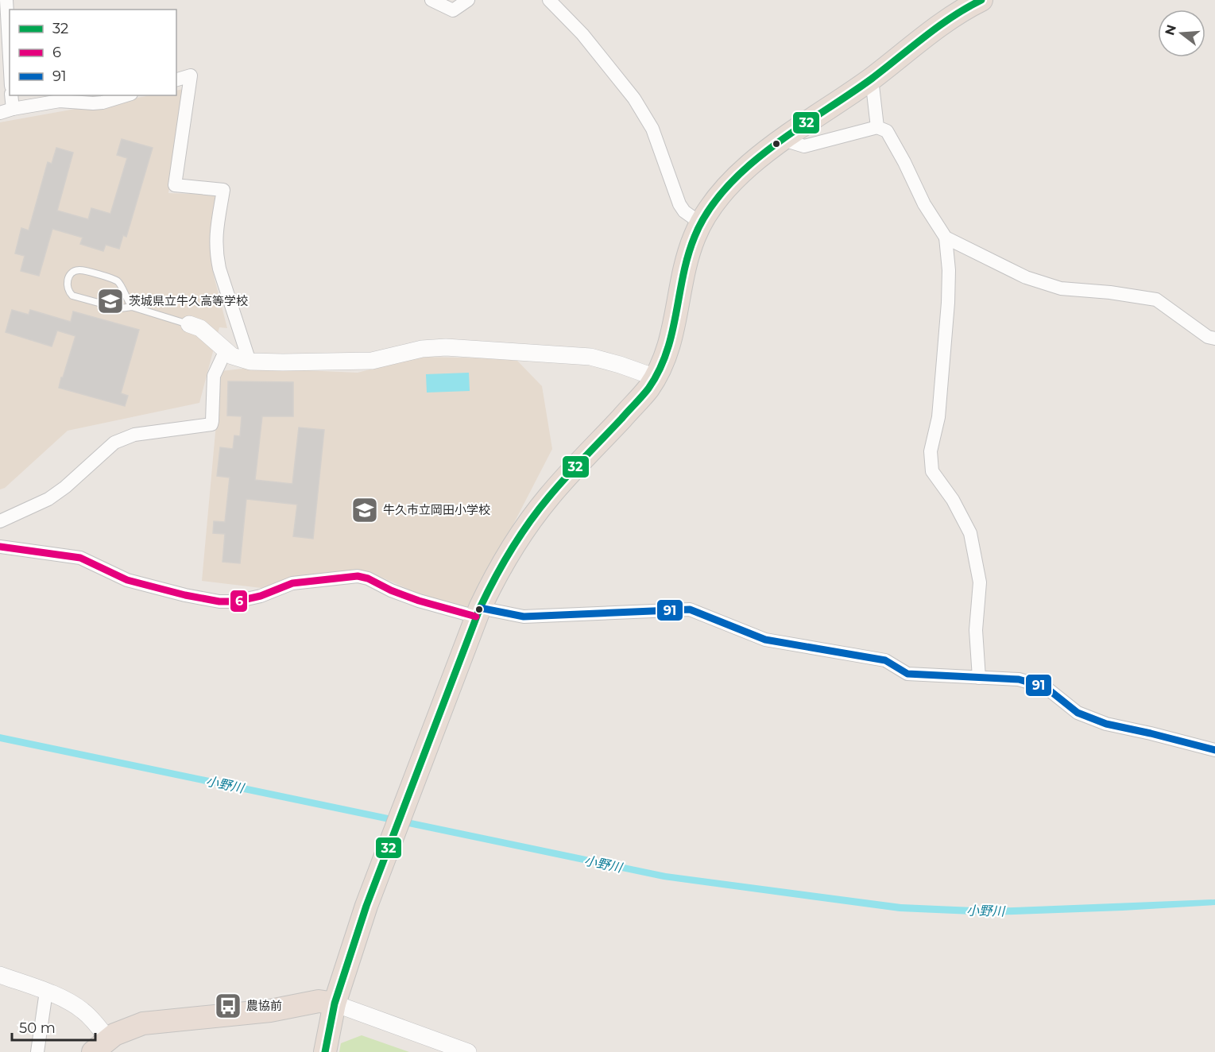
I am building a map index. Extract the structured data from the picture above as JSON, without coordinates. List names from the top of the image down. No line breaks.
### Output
{"water":["小野川"],"places":{"school or university":["茨城県立牛久高等学校","牛久市立岡田小学校"],"bus stop":["農協前"]},"lines":["transit line 32","transit line 6","transit line 91"],"legend":["32","6","91"],"scale_bar":"50 m","north":"left"}
